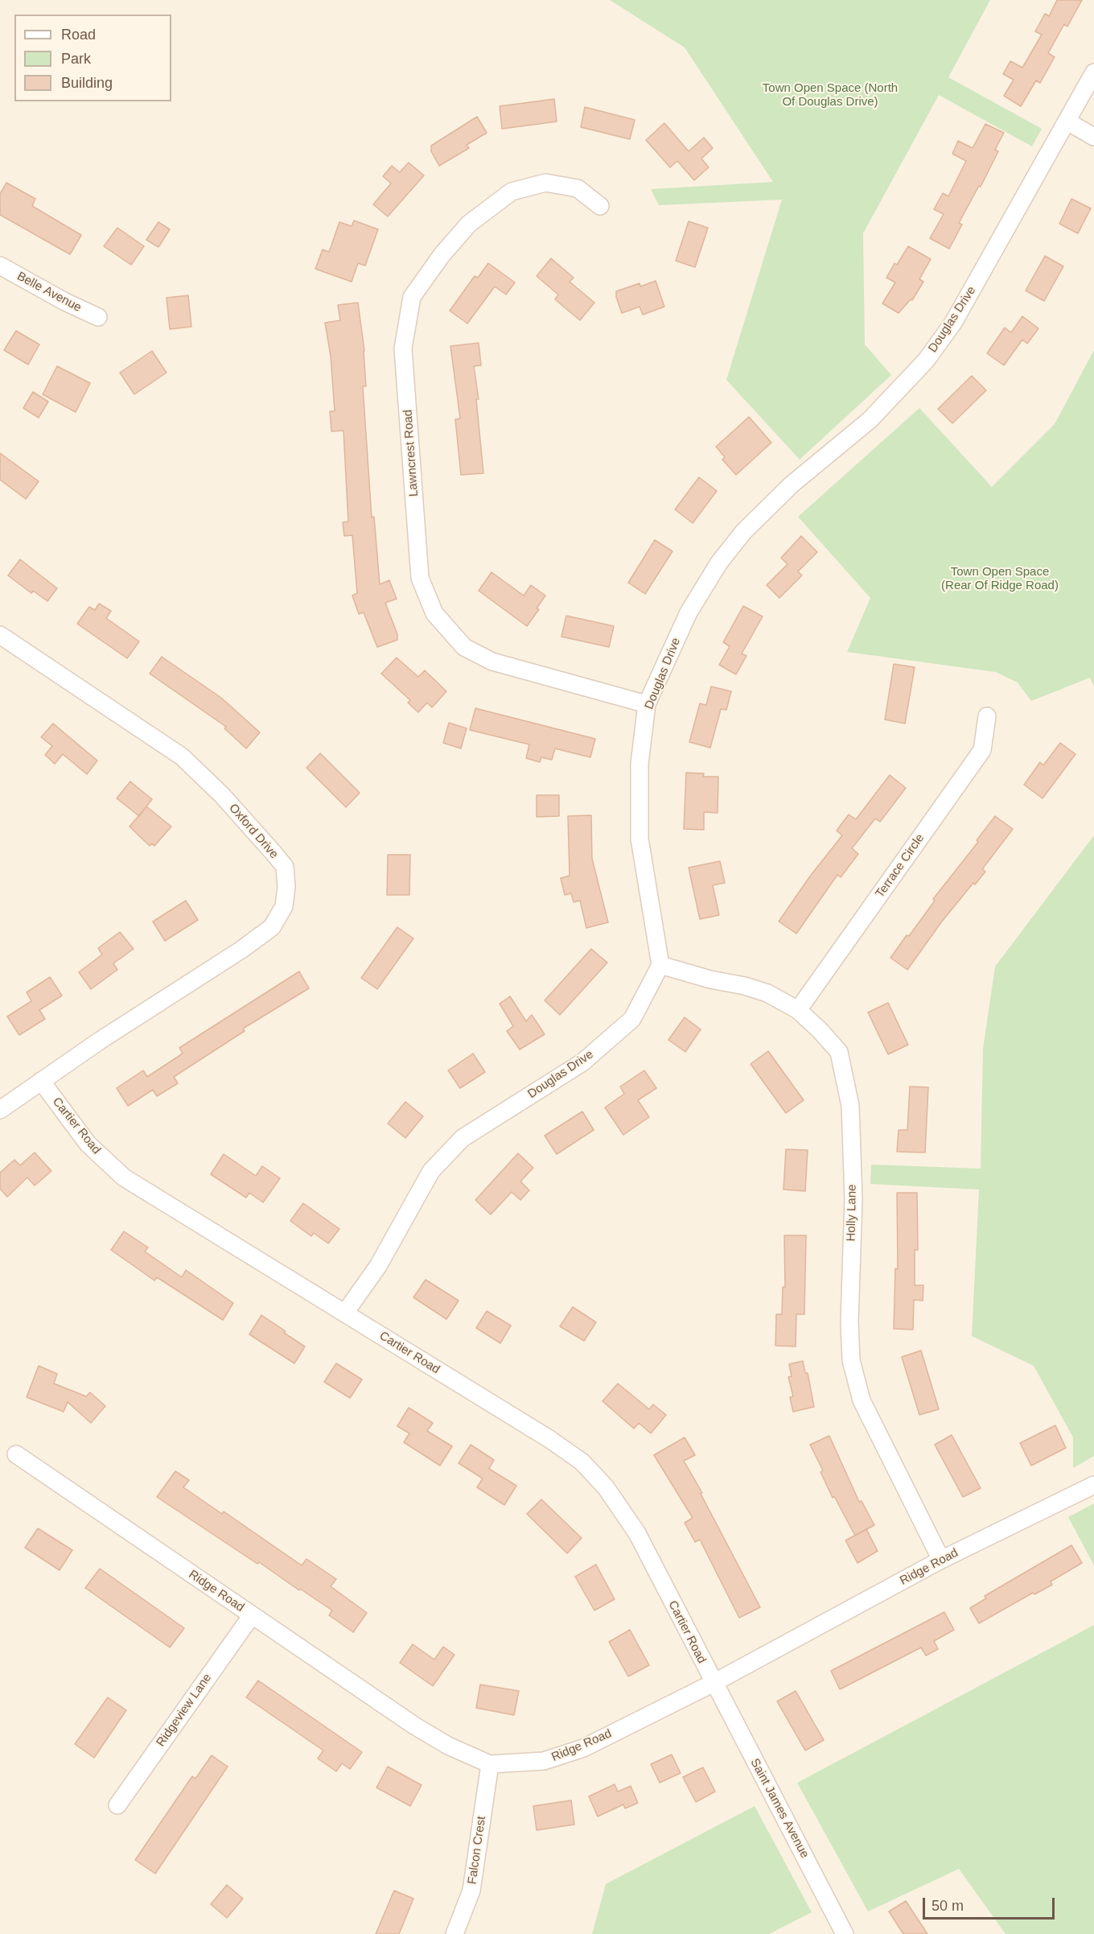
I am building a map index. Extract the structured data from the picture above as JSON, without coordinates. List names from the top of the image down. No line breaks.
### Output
{"streets":{"street":["Belle Avenue","Douglas Drive","Lawncrest Road","Oxford Drive","Terrace Circle","Cartier Road","Holly Lane","Ridge Road","Ridgeview Lane","Saint James Avenue","Falcon Crest"]},"crossings":[["Douglas Drive","Lawncrest Road"],["Douglas Drive","Cartier Road"],["Douglas Drive","Holly Lane"],["Oxford Drive","Cartier Road"],["Terrace Circle","Holly Lane"],["Cartier Road","Ridge Road"],["Cartier Road","Saint James Avenue"],["Holly Lane","Ridge Road"],["Ridge Road","Ridgeview Lane"],["Ridge Road","Saint James Avenue"],["Ridge Road","Falcon Crest"]],"parks":["Town Open Space (North Of Douglas Drive)","Town Open Space (Rear Of Ridge Road)"],"legend":["Road","Park","Building"],"scale_bar":"50 m"}
